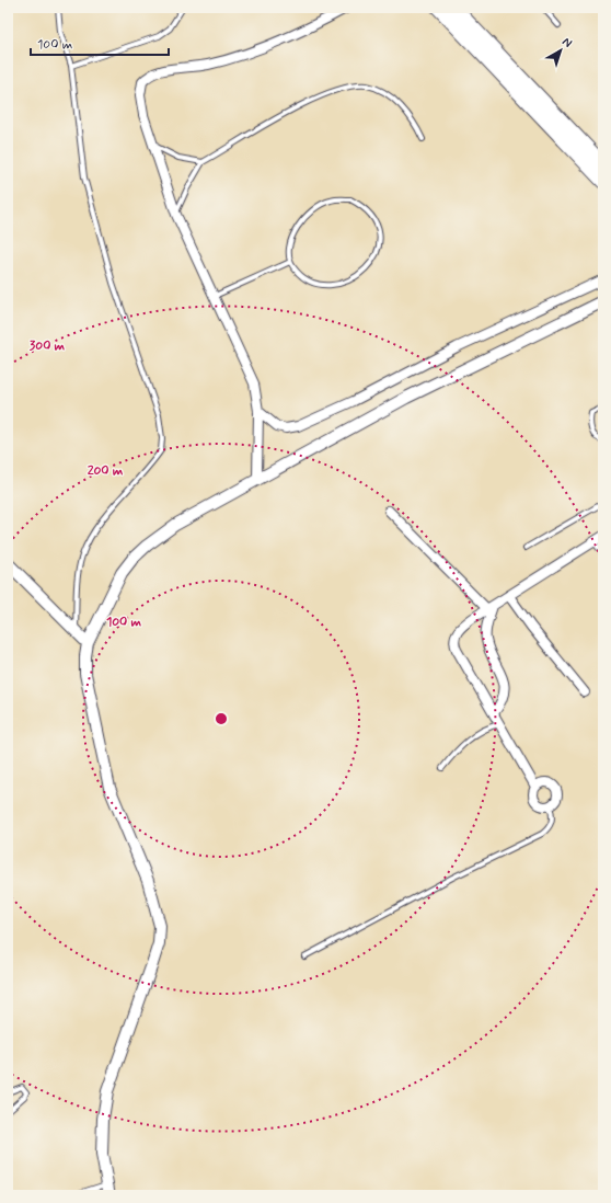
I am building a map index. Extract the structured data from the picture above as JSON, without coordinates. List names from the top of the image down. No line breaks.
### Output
{"scale_bar":"100 m","north":"top right","rings":["300 m","200 m","100 m"]}
